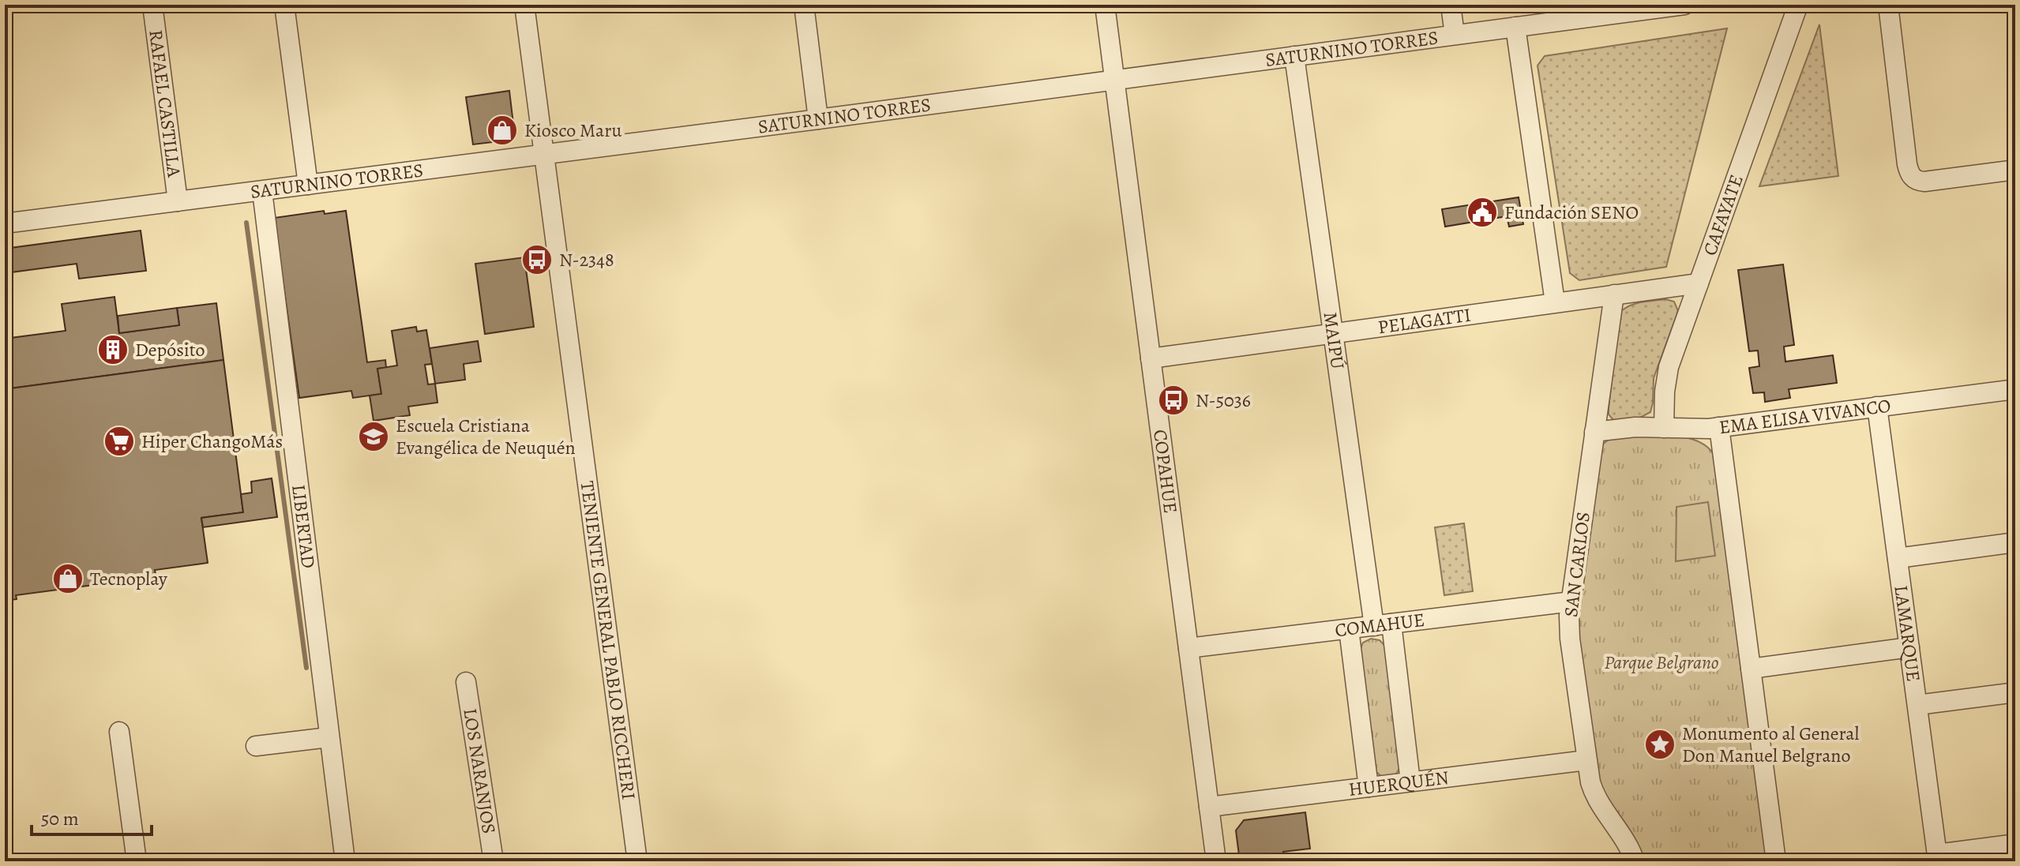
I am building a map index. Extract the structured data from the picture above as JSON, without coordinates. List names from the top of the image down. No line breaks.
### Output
{"streets":{"street":["SATURNINO TORRES","RAFAEL CASTILLA","CAFAYATE","PELAGATTI","MAIPÚ","EMA ELISA VIVANCO","COPAHUE","LIBERTAD","SAN CARLOS","COMAHUE","LAMARQUE","TENIENTE GENERAL PABLO RICCHERI","LOS NARANJOS","HUERQUÉN"]},"crossings":[["SATURNINO TORRES","RAFAEL CASTILLA"],["SATURNINO TORRES","MAIPÚ"],["SATURNINO TORRES","COPAHUE"],["SATURNINO TORRES","LIBERTAD"],["SATURNINO TORRES","TENIENTE GENERAL PABLO RICCHERI"],["CAFAYATE","PELAGATTI"],["CAFAYATE","EMA ELISA VIVANCO"],["PELAGATTI","MAIPÚ"],["PELAGATTI","COPAHUE"],["PELAGATTI","SAN CARLOS"],["MAIPÚ","COMAHUE"],["MAIPÚ","HUERQUÉN"],["EMA ELISA VIVANCO","SAN CARLOS"],["EMA ELISA VIVANCO","LAMARQUE"],["COPAHUE","COMAHUE"],["COPAHUE","HUERQUÉN"],["SAN CARLOS","COMAHUE"],["SAN CARLOS","HUERQUÉN"]],"parks":["Parque Belgrano"],"places":{"shop":["Kiosco Maru","Tecnoplay"],"public building":["Fundación SENO"],"bus stop":["N-2348","N-5036"],"building":["Depósito"],"school or university":["Escuela Cristiana Evangélica de Neuquén"],"supermarket":["Hiper ChangoMás"],"place":["Monumento al General Don Manuel Belgrano"]},"scale_bar":"50 m"}
